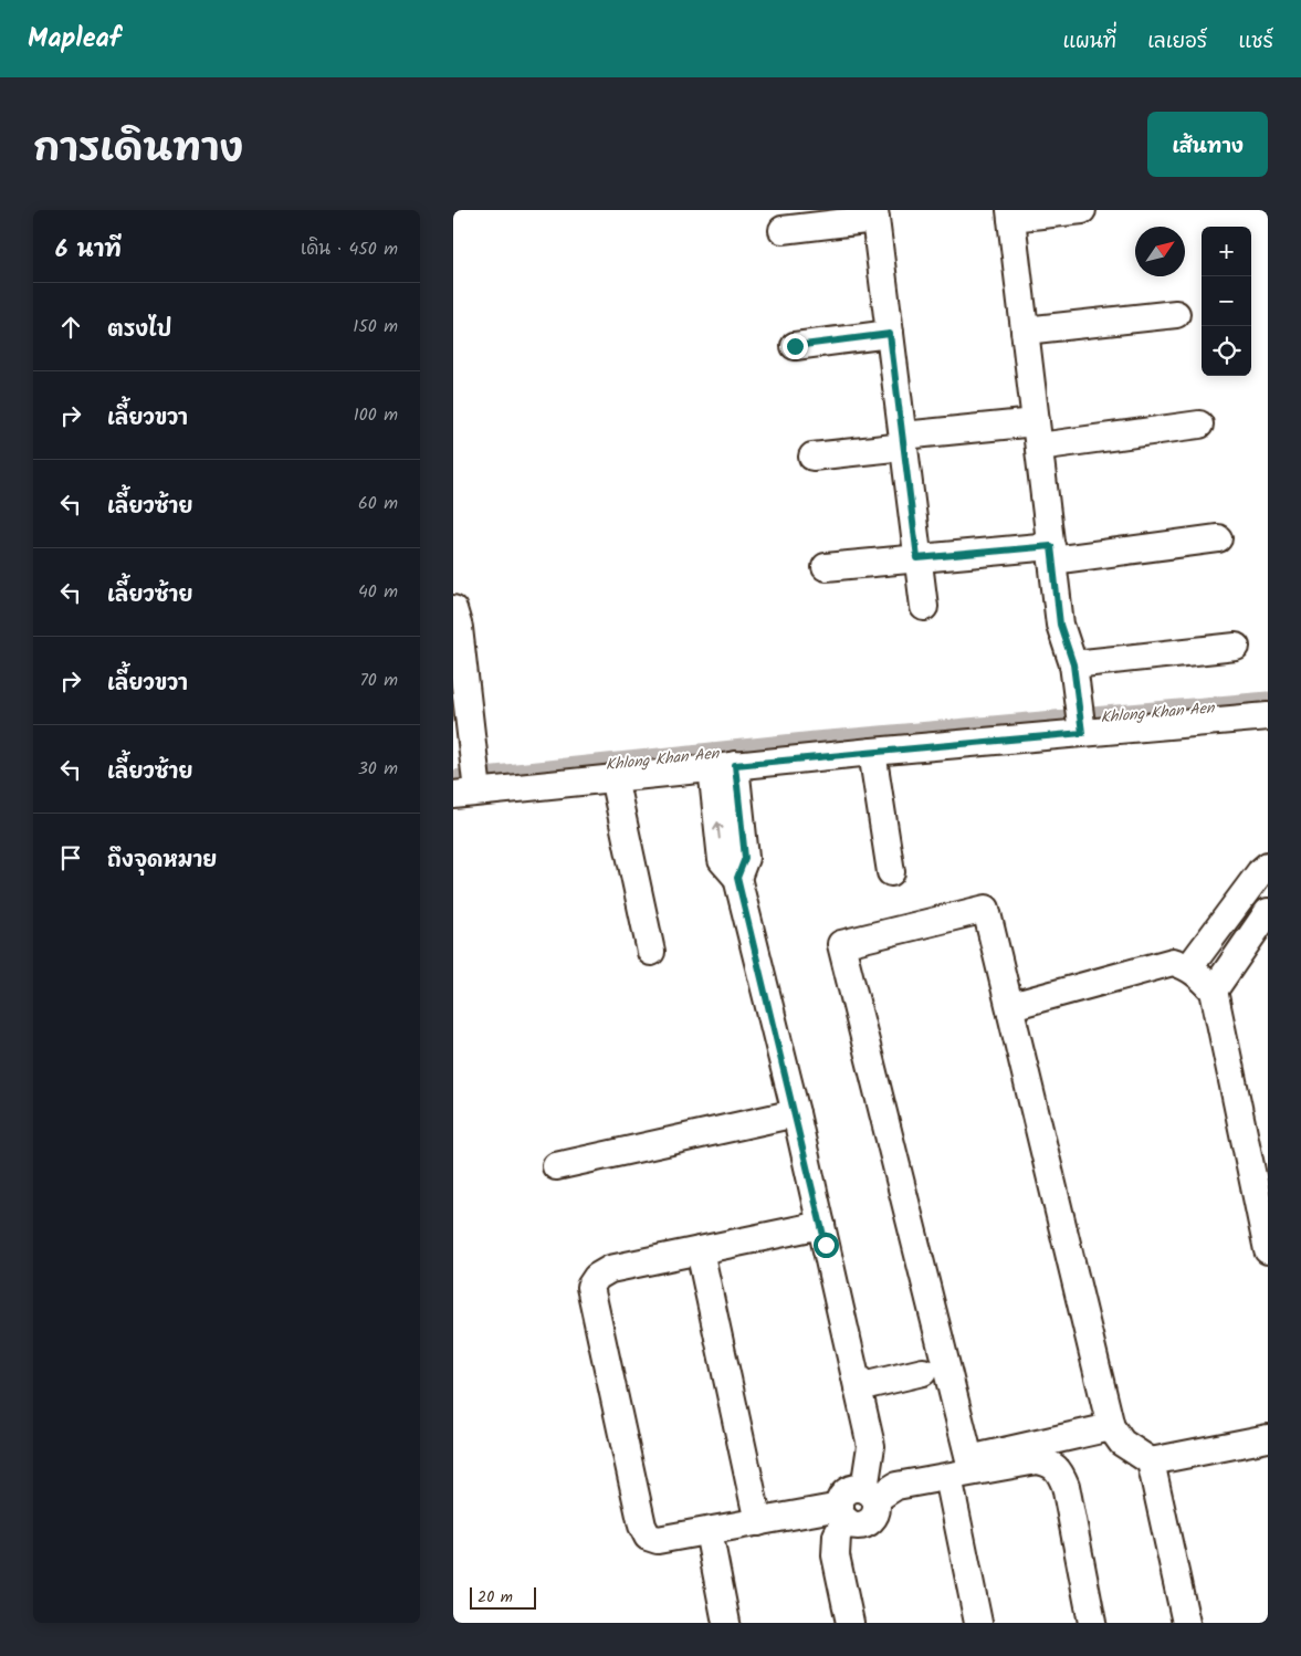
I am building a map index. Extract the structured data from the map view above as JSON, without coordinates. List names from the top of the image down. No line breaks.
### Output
{"water":["Khlong Khan Aen"],"scale_bar":"20 m","north":"top right","page":{"header":"Mapleaf","nav":["แผนที่","เลเยอร์","แชร์"],"title":"การเดินทาง","buttons":"เส้นทาง","heading":["6 นาที","เดิน · 450 m"],"map_buttons":["+","−"],"list":[["ตรงไป","150 m"],["เลี้ยวขวา","100 m"],["เลี้ยวซ้าย","60 m"],["เลี้ยวซ้าย","40 m"],["เลี้ยวขวา","70 m"],["เลี้ยวซ้าย","30 m"],"ถึงจุดหมาย"],"scale":"20 m"}}
